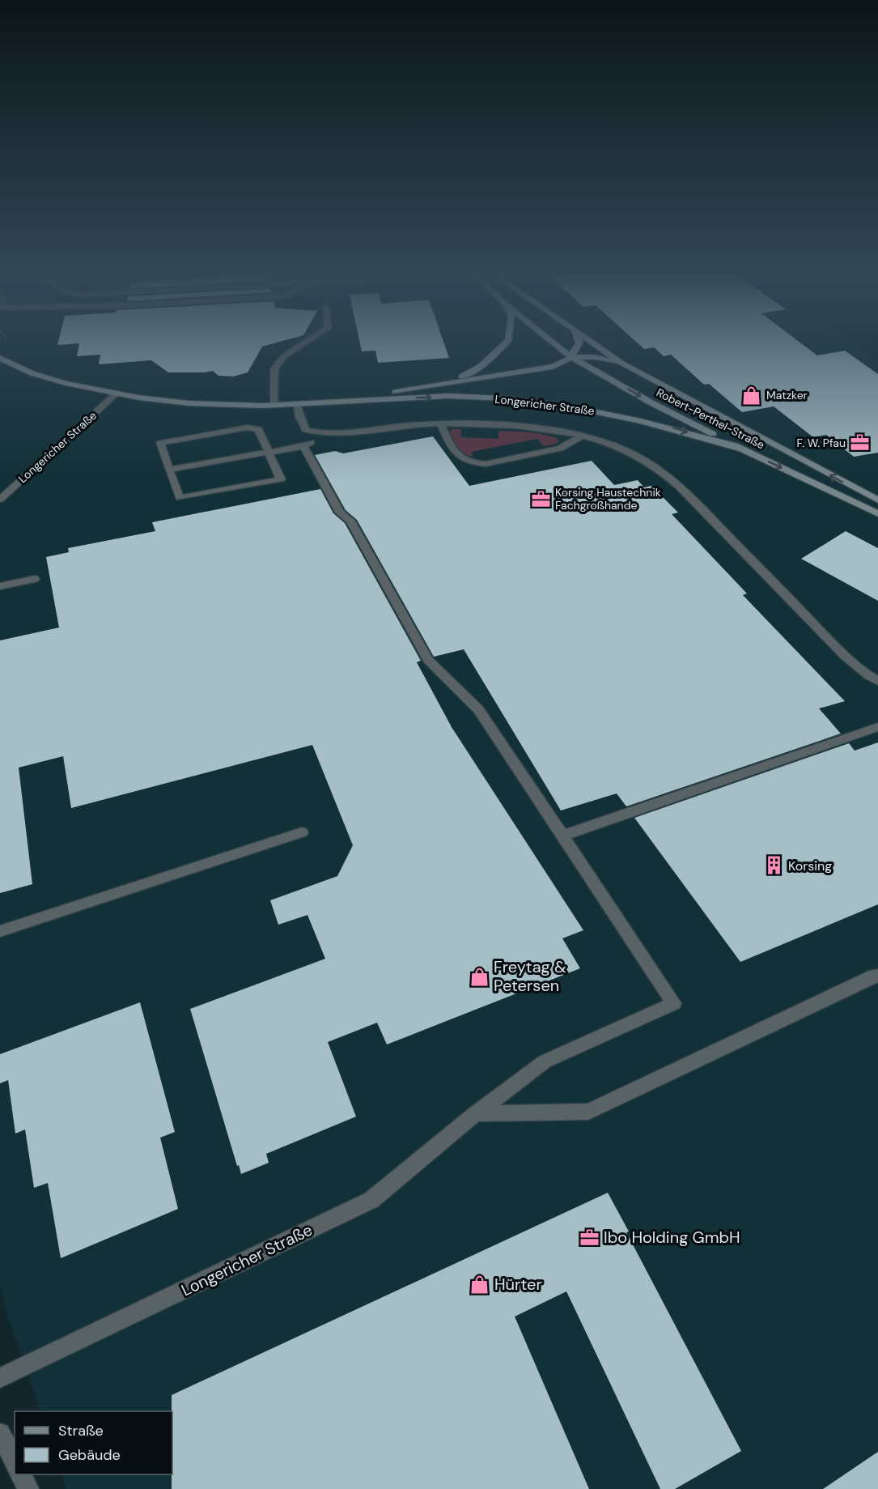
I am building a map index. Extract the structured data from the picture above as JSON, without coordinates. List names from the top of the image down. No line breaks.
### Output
{"streets":{"street":["Longericher Straße","Robert-Perthel-Straße"]},"crossings":[["Longericher Straße","Robert-Perthel-Straße"]],"places":{"shop":["Matzker","Freytag & Petersen","Hürter"],"office":["F. W. Pfau","Korsing Haustechnik Fachgroßhande","Ibo Holding GmbH"],"building":["Korsing"]},"legend":["Straße","Gebäude"]}
